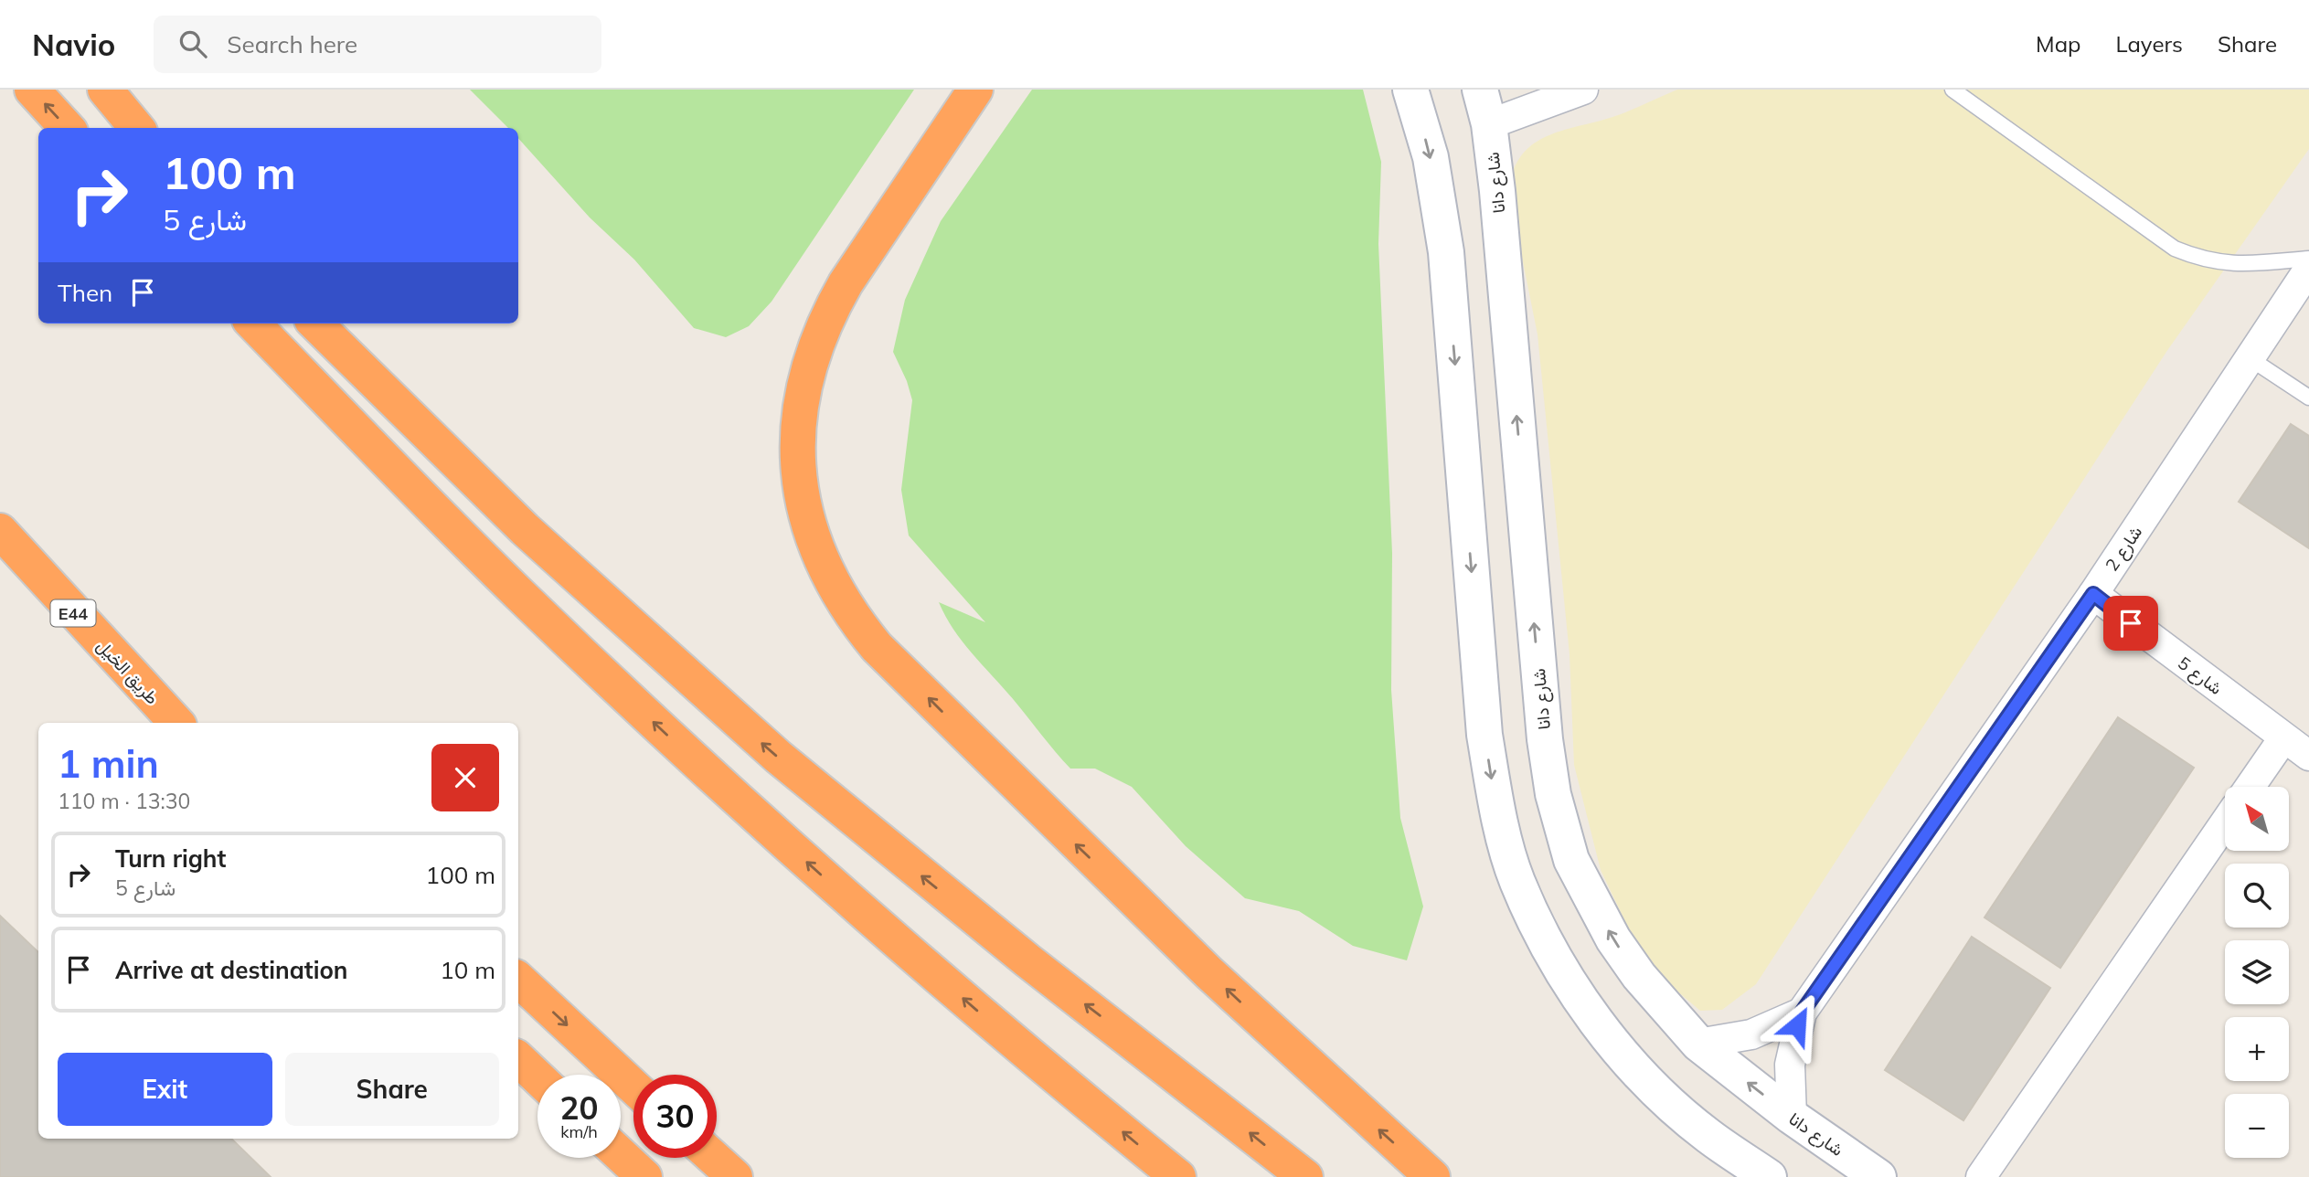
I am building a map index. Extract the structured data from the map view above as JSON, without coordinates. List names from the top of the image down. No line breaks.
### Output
{"streets":{"highway":["E44","طريق الخيل"],"street":["شارع دانا","شارع 2","شارع 5"]},"crossings":[["شارع دانا","شارع 2"],["شارع 2","شارع 5"]],"north":"top left","page":{"header":"Navio","search":"Search here","nav":["Map","Layers","Share"],"turn":["100 m","شارع 5"],"then":"Then","heading":["1 min","110 m · 13:30"],"map_buttons":["+","−"],"list":[{"name":"Turn right","note":"شارع 5","value":"100 m"},{"name":"Arrive at destination","value":"10 m"}],"buttons":["Exit","Share"],"speed":"20 km/h","limit":"30"}}
